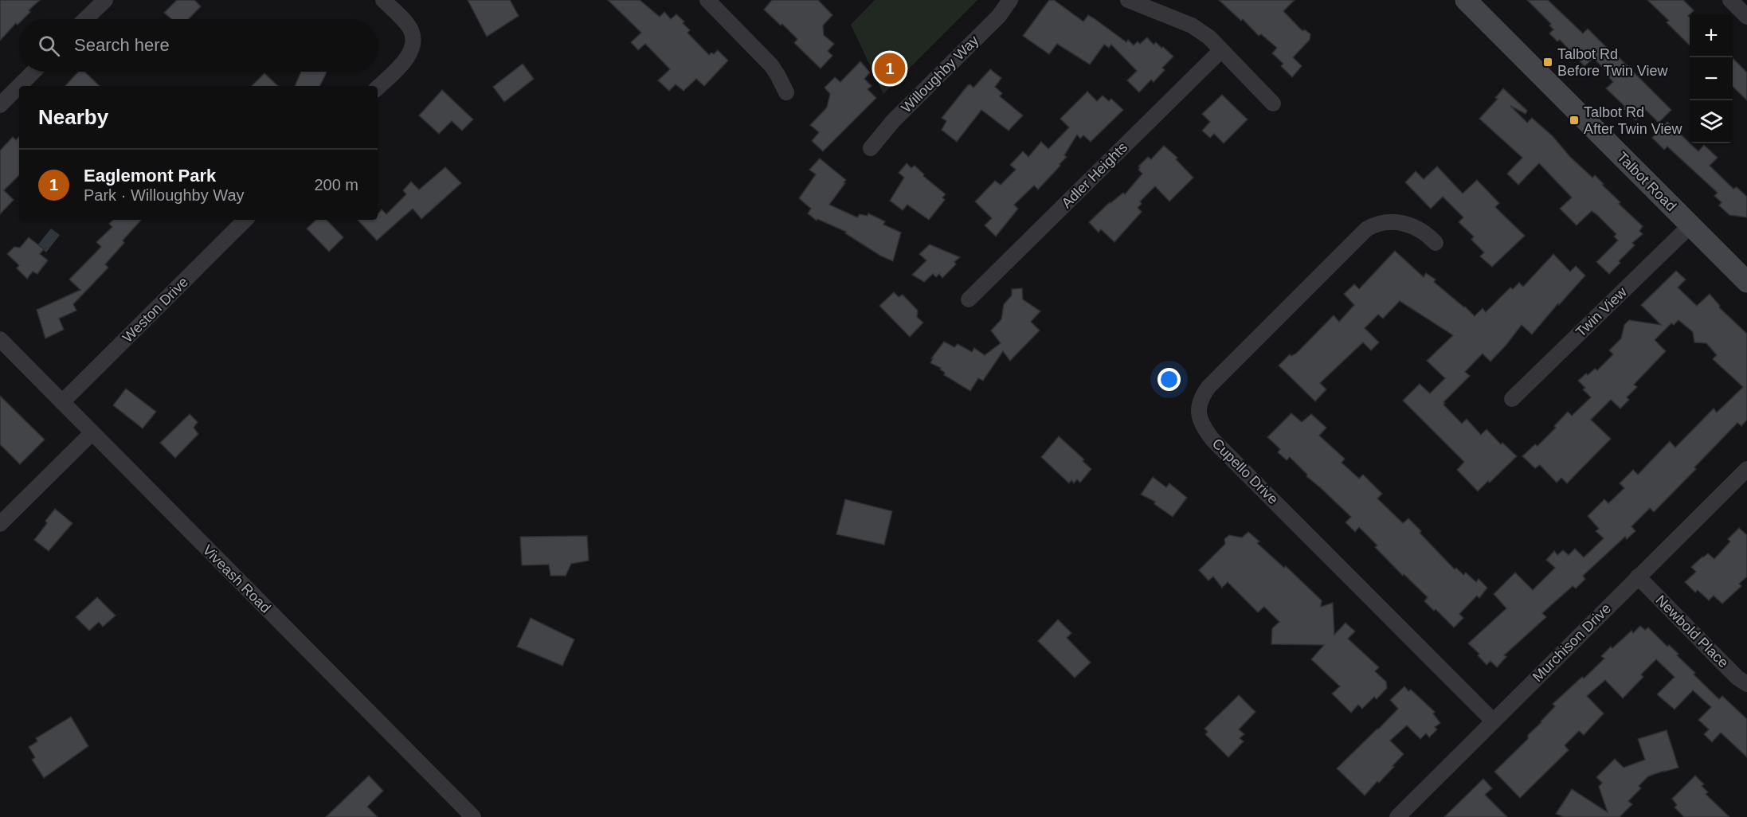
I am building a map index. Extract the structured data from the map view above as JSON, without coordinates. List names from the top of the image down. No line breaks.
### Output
{"streets":{"main road":["Talbot Road"],"street":["Willoughby Way","Adler Heights","Weston Drive","Twin View","Cupello Drive","Viveash Road","Newbold Place","Murchison Drive"]},"crossings":[["Talbot Road","Twin View"],["Weston Drive","Viveash Road"],["Cupello Drive","Murchison Drive"],["Newbold Place","Murchison Drive"]],"places":{"transit":["Talbot Rd Before Twin View","Talbot Rd After Twin View"]},"page":{"map_buttons":["+","−"],"search":"Search here","pins":"1","heading":"Nearby","list":[{"mark":"1","name":"Eaglemont Park","note":"Park · Willoughby Way","value":"200 m"}]}}
